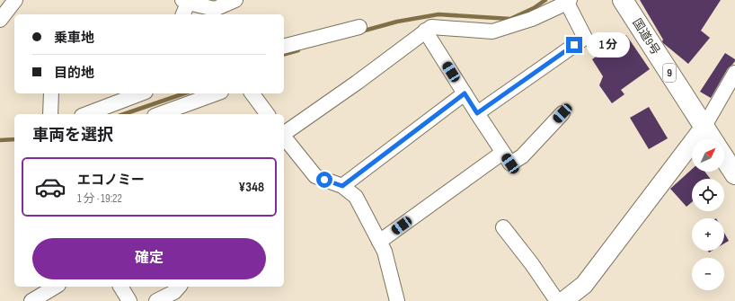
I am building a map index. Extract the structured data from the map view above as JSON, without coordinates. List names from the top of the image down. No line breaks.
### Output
{"streets":{"highway":["国道9号","9"]},"north":"top right","page":{"banner":["乗車地","目的地"],"bubble":"1 分","heading":"車両を選択","map_buttons":["+","−"],"list":[{"name":"エコノミー","note":"1 分 · 19:22","value":"¥348"}],"buttons":"確定"}}
